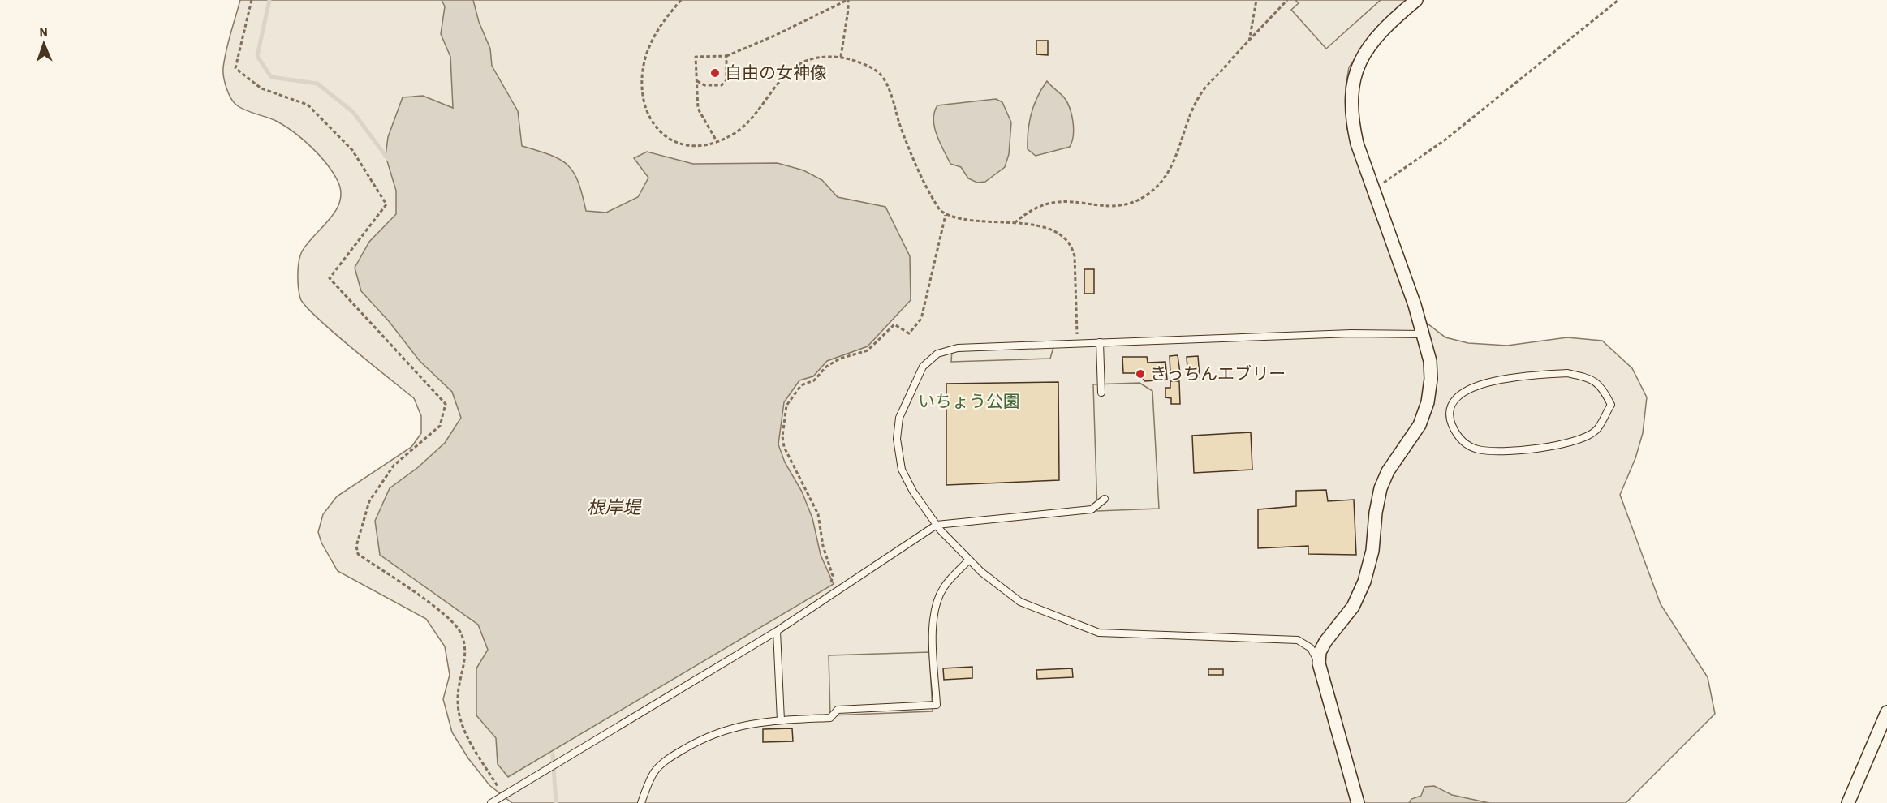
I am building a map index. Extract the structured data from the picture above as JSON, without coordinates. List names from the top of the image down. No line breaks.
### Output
{"water":["根岸堤"],"parks":["いちょう公園"],"places":["自由の女神像","きっちんエブリー"],"north":"top"}
